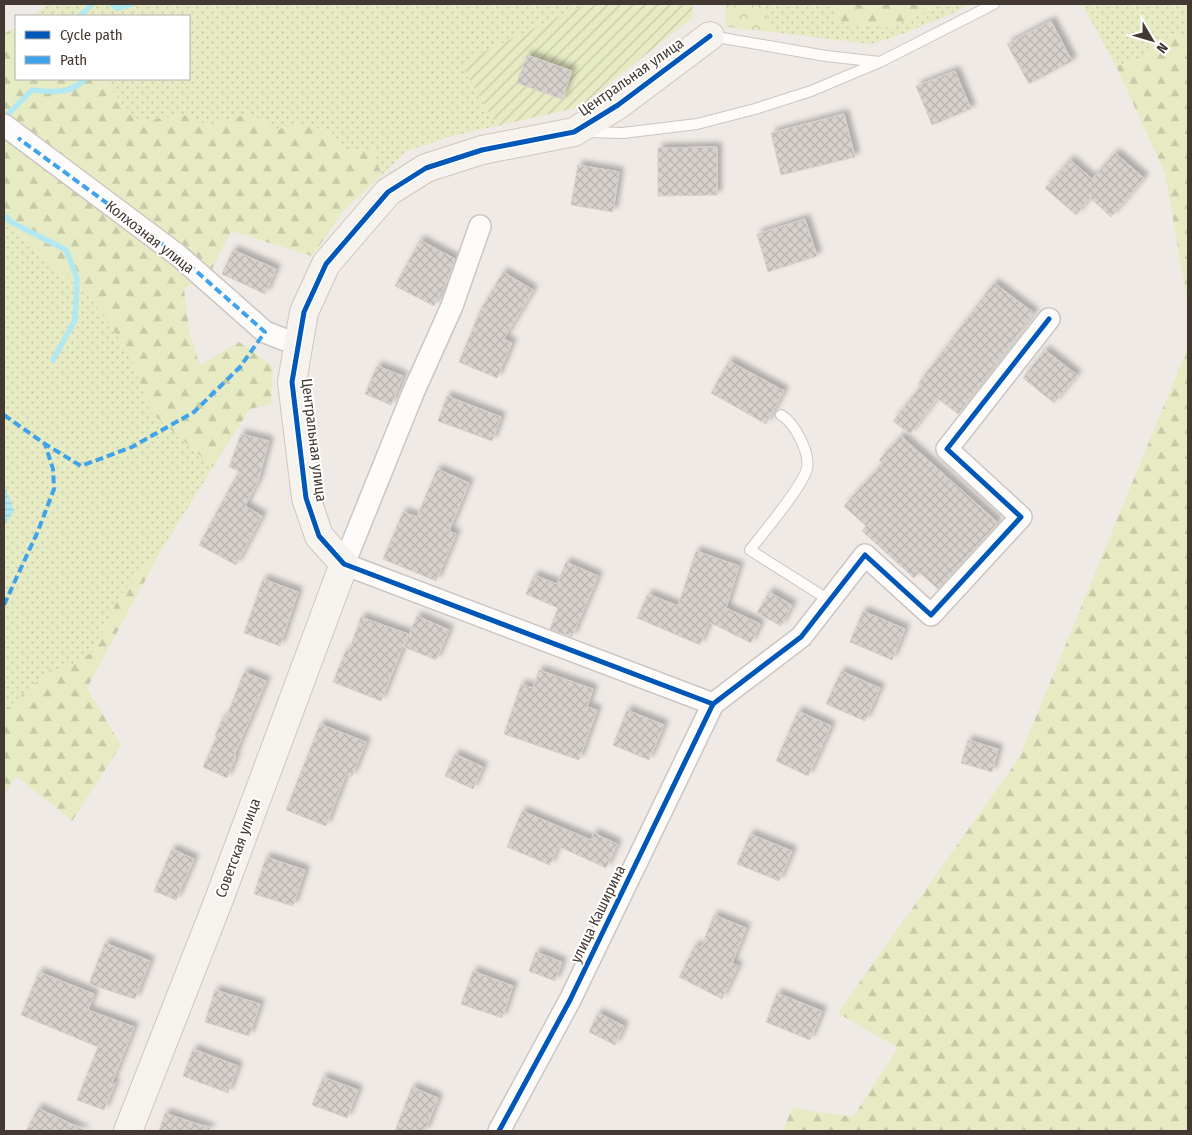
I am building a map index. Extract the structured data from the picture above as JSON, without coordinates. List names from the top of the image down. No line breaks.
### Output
{"streets":{"street":["Центральная улица","Колхозная улица","Советская улица","улица Каширина"]},"crossings":[["Центральная улица","Колхозная улица"],["Центральная улица","Советская улица"]],"legend":["Cycle path","Path"],"north":"bottom right"}
